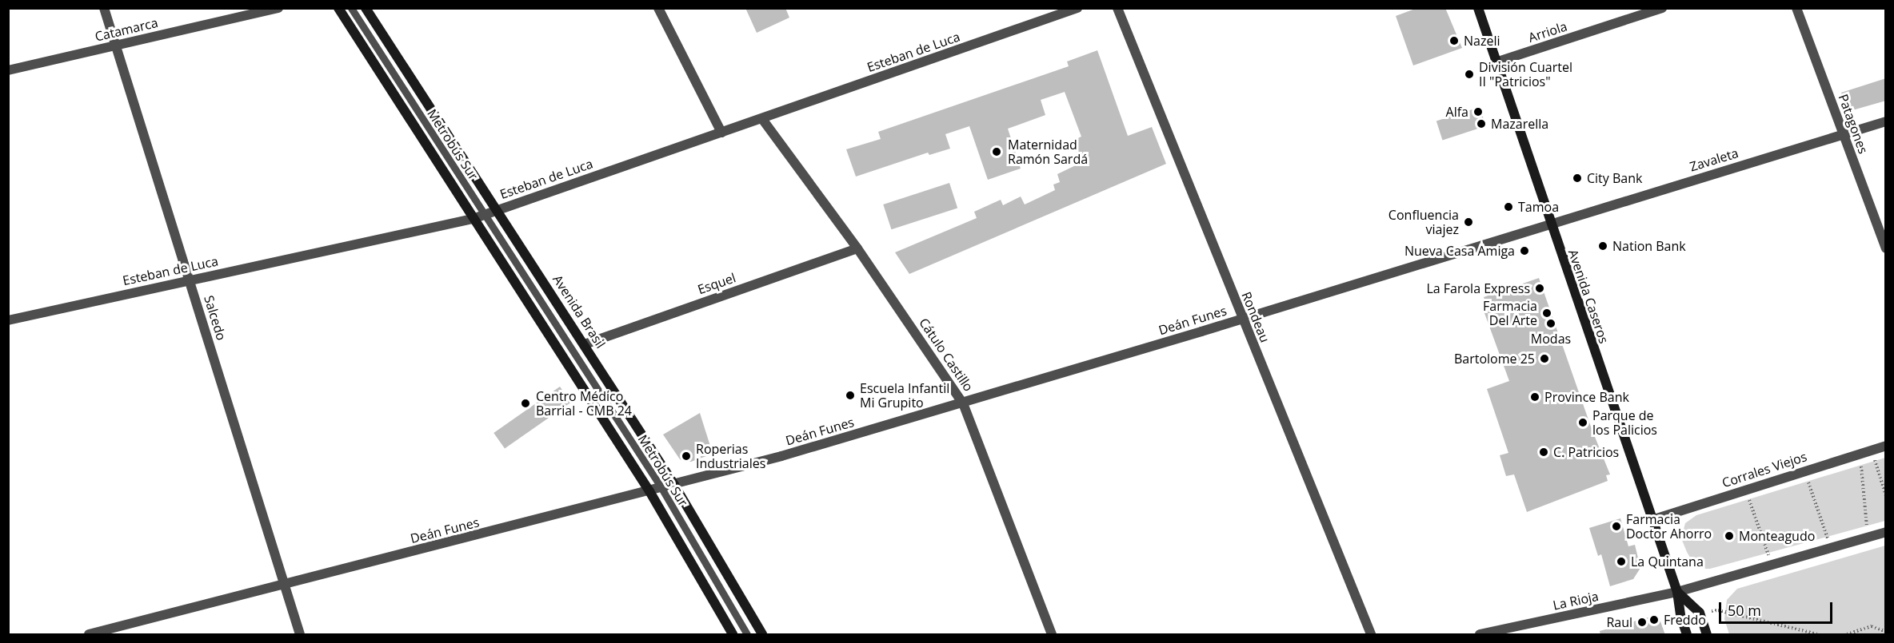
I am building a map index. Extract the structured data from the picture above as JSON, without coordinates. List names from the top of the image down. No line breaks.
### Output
{"streets":{"main road":["Avenida Caseros","Avenida Brasil"],"street":["Catamarca","Arriola","Esteban de Luca","Patagones","Zavaleta","Esquel","Rondeau","Salcedo","Deán Funes","Cátulo Castillo","Corrales Viejos","La Rioja"],"lane":["Metrobús Sur"]},"crossings":[["Catamarca","Salcedo"],["Arriola","Avenida Caseros"],["Esteban de Luca","Metrobús Sur"],["Esteban de Luca","Avenida Brasil"],["Esteban de Luca","Salcedo"],["Esteban de Luca","Cátulo Castillo"],["Patagones","Zavaleta"],["Metrobús Sur","Deán Funes"],["Zavaleta","Avenida Caseros"],["Zavaleta","Deán Funes"],["Esquel","Avenida Brasil"],["Esquel","Cátulo Castillo"],["Avenida Caseros","Deán Funes"],["Avenida Caseros","Corrales Viejos"],["Avenida Caseros","La Rioja"],["Avenida Brasil","Deán Funes"],["Rondeau","Deán Funes"],["Salcedo","Deán Funes"],["Deán Funes","Cátulo Castillo"]],"places":["Nazeli","División Cuartel II \"Patricios\"","Alfa","Mazarella","Maternidad Ramón Sardá","City Bank","Tamoa","Confluencia viajez","Nation Bank","Nueva Casa Amiga","La Farola Express","Farmacia Del Arte","Modas","Bartolome 25","Escuela Infantil Mi Grupito","Province Bank","Centro Médico Barrial - CMB 24","Parque de los Palicios","C. Patricios","Roperias Industriales","Farmacia Doctor Ahorro","Monteagudo","La Quintana","Freddo","Raul"],"scale_bar":"50 m"}
